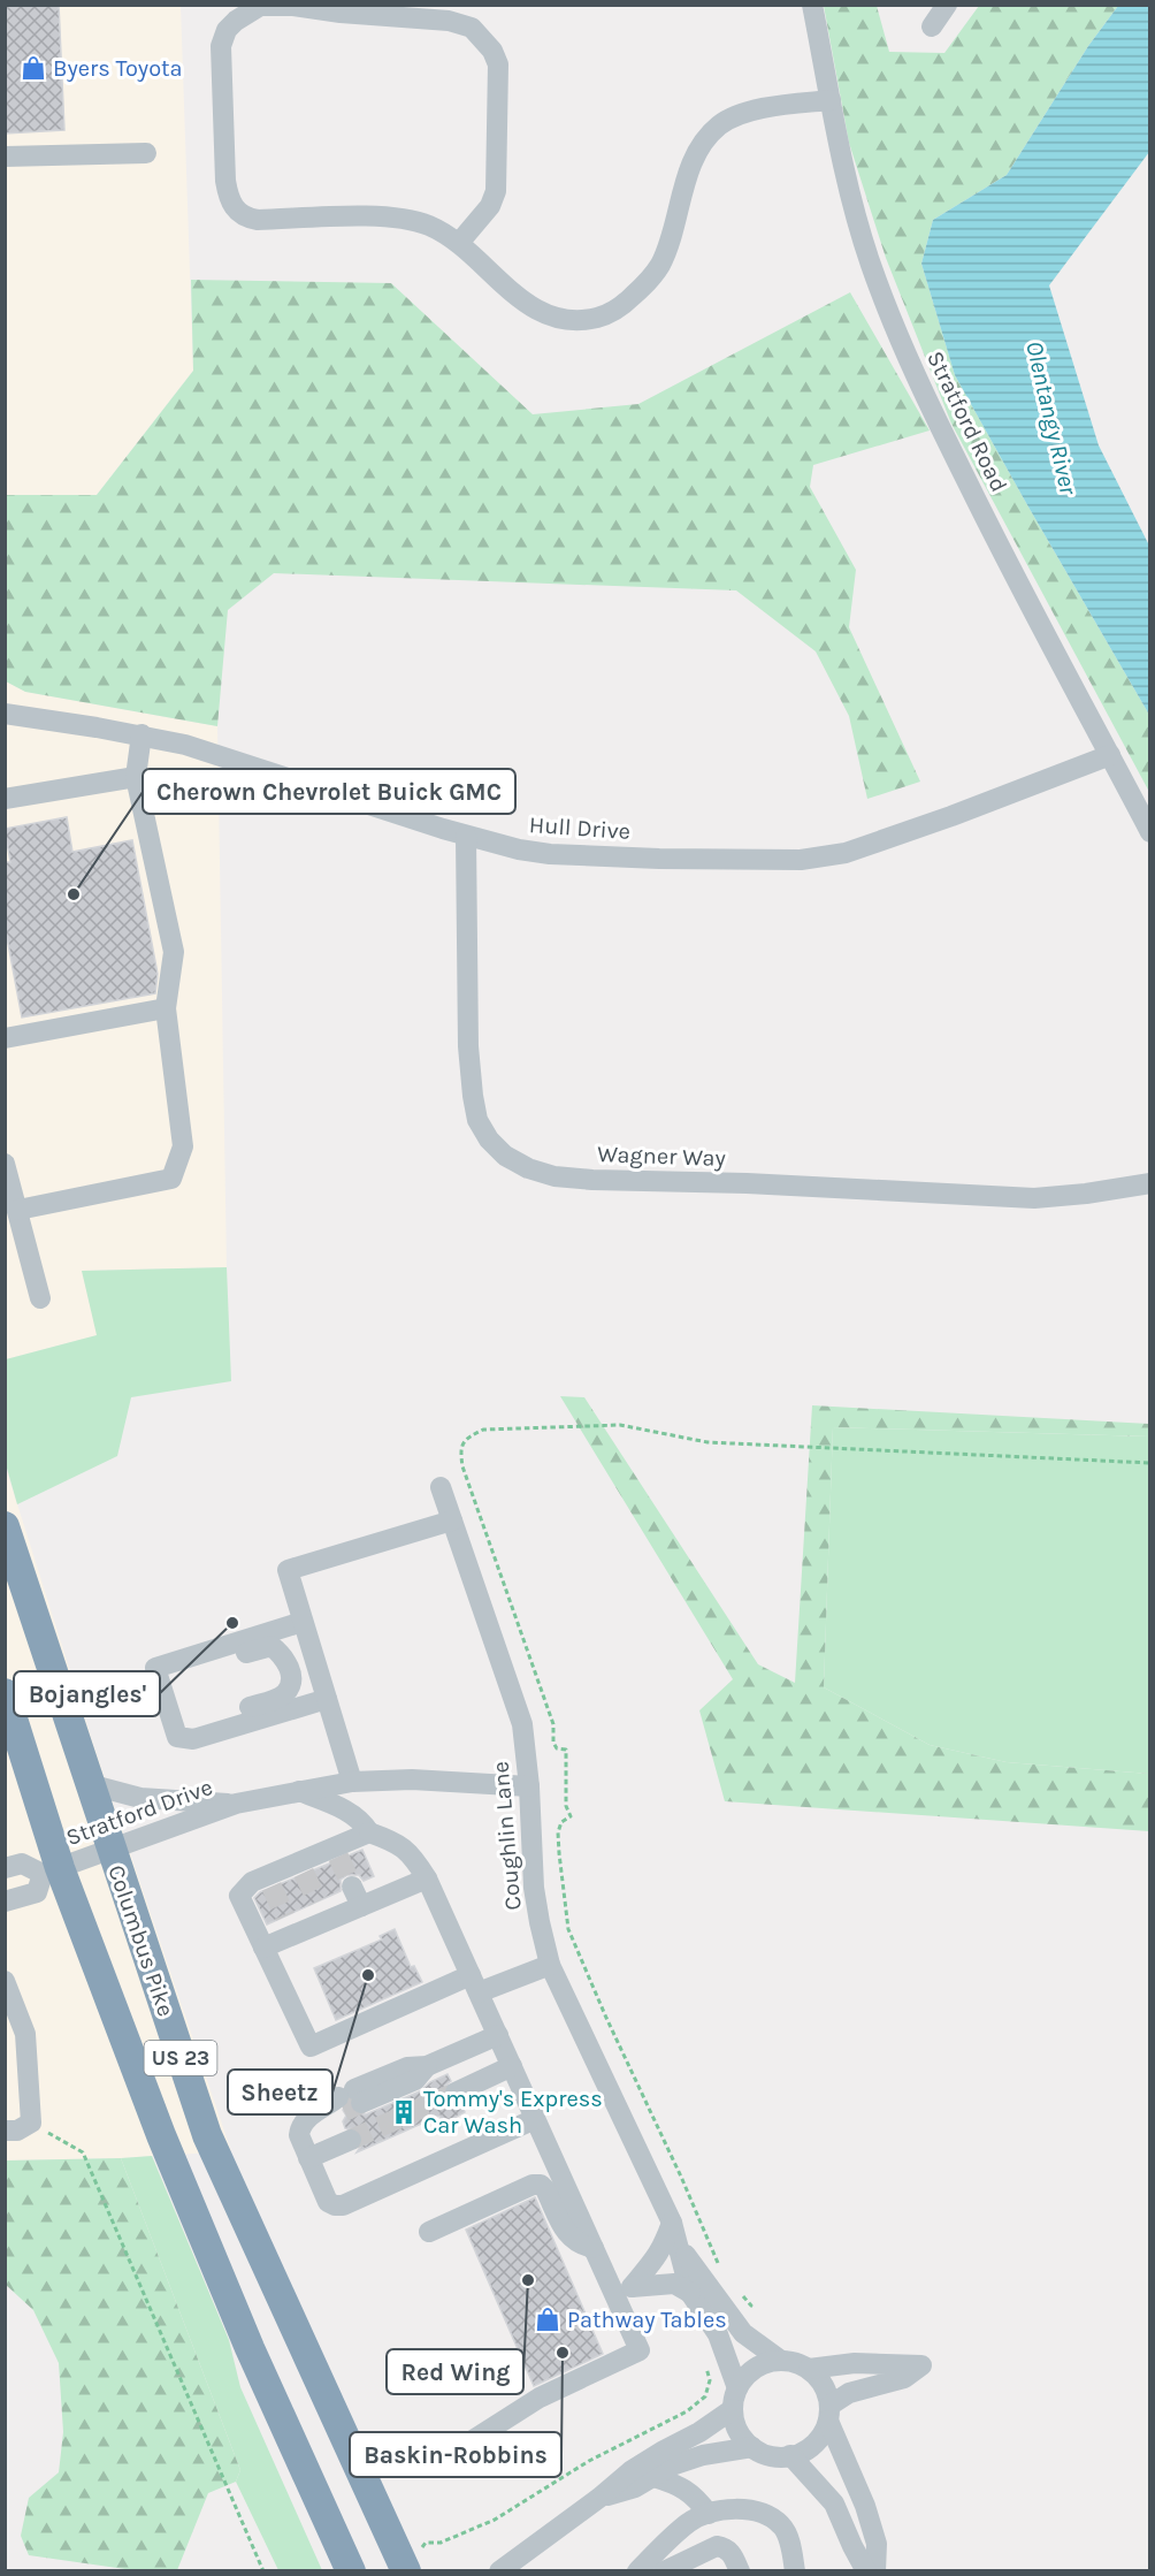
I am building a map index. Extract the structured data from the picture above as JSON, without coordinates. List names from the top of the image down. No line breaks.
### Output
{"streets":{"highway":["Columbus Pike","US 23"],"street":["Stratford Road","Hull Drive","Wagner Way","Stratford Drive","Coughlin Lane"]},"crossings":[["Stratford Road","Hull Drive"],["Hull Drive","Wagner Way"],["Stratford Drive","Coughlin Lane"],["Stratford Drive","Columbus Pike"],["Stratford Drive","US 23"]],"water":["Olentangy River"],"places":{"shop":["Byers Toyota","Pathway Tables"],"other":["Cherown Chevrolet Buick GMC","Bojangles'","Sheetz","Red Wing","Baskin-Robbins"],"building":["Tommy's Express Car Wash"]}}
